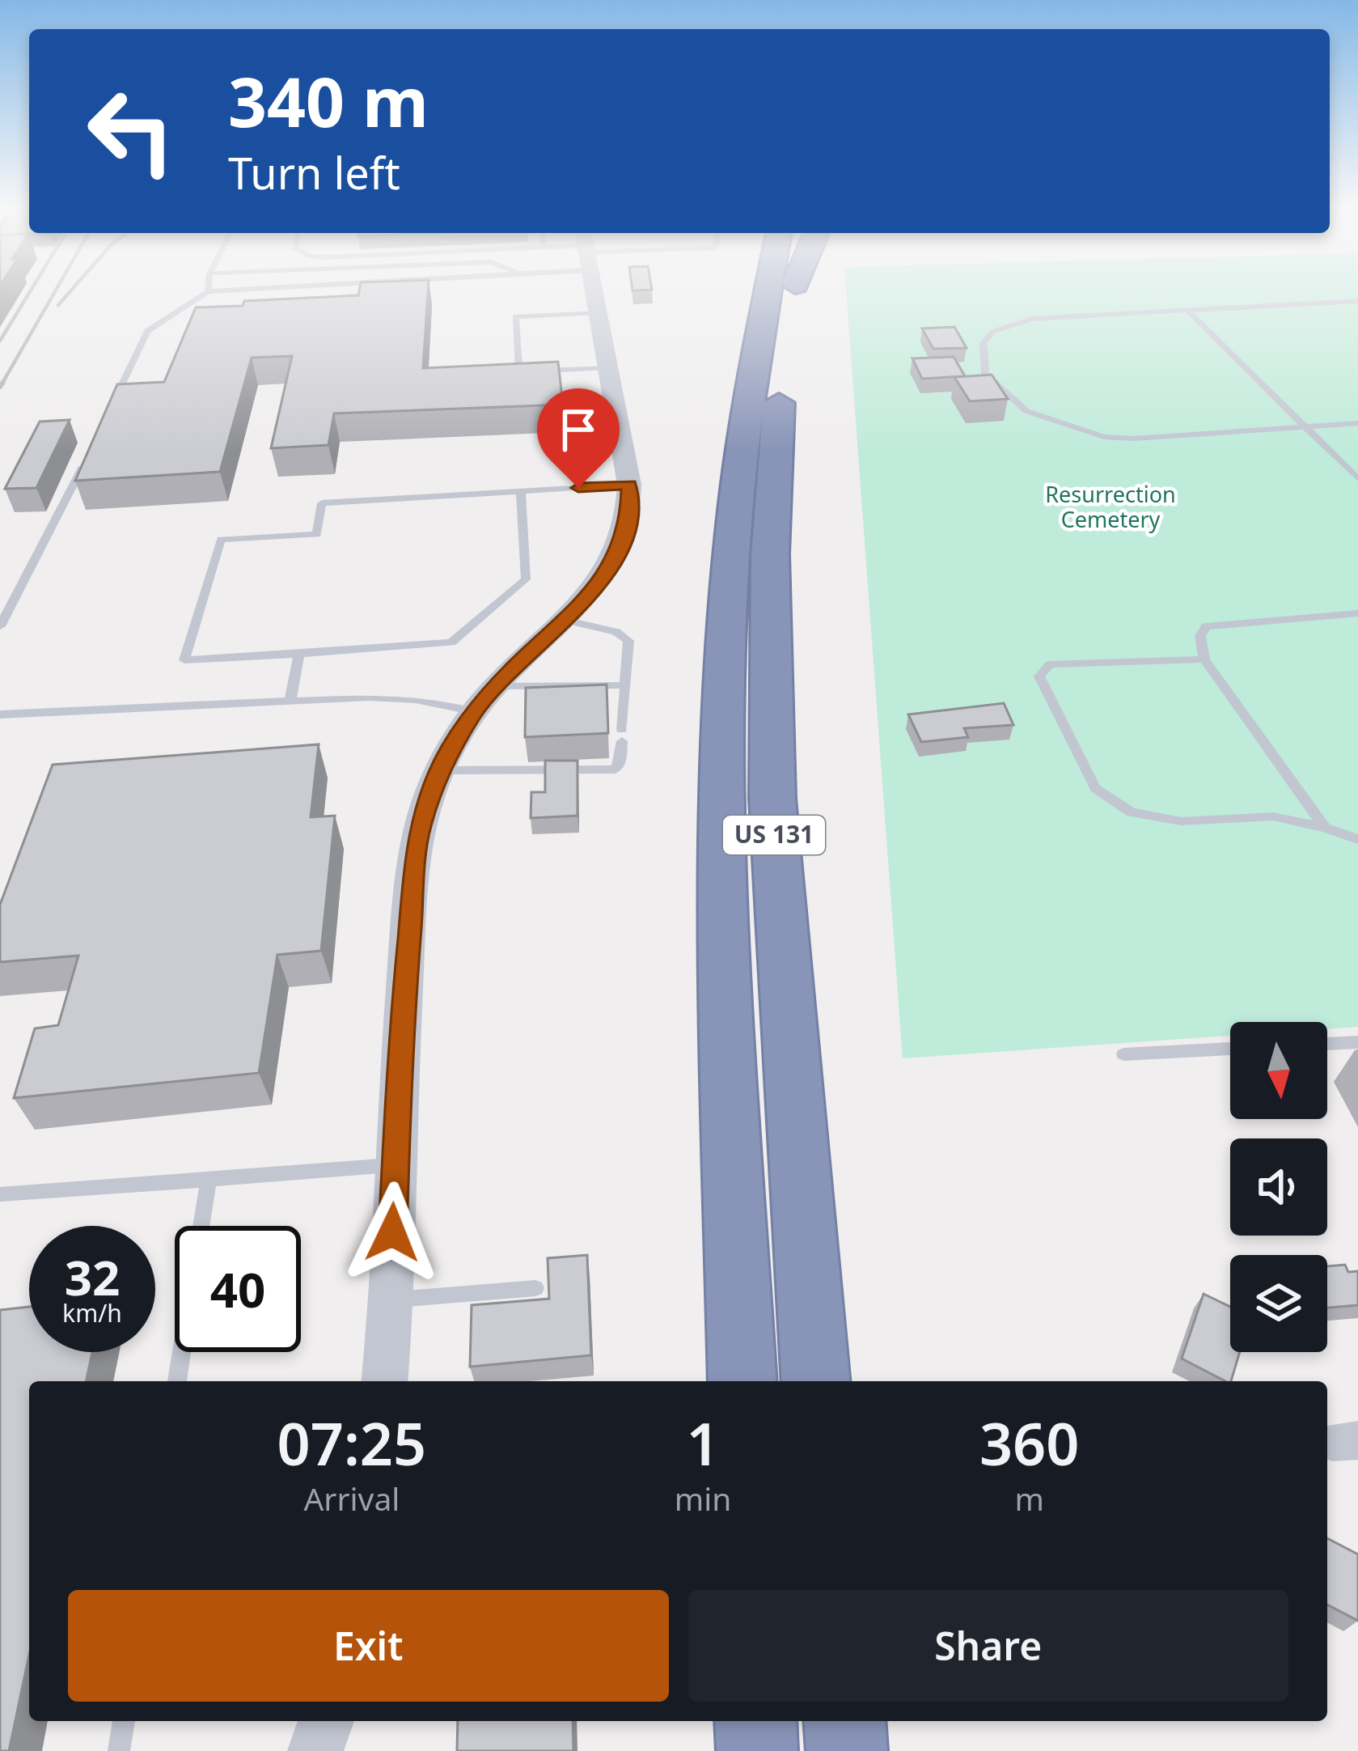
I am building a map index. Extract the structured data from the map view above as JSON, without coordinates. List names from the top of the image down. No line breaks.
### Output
{"streets":{"highway":["US 131"]},"parks":["Resurrection Cemetery"],"north":"bottom","page":{"turn":["340 m","Turn left"],"speed":"32 km/h","limit":"40","eta":["07:25","Arrival","1","min","360","m"],"buttons":["Exit","Share"]}}
